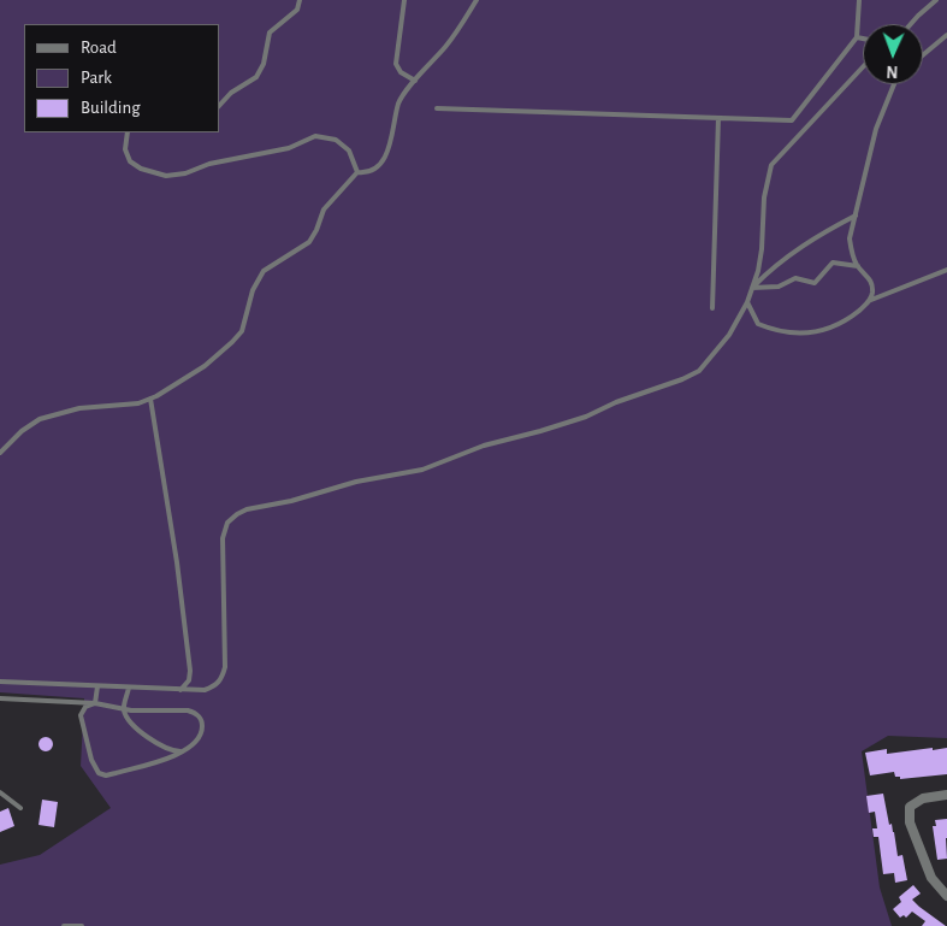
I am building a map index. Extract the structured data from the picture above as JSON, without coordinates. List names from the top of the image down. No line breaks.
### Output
{"legend":["Road","Park","Building"],"north":"bottom"}
